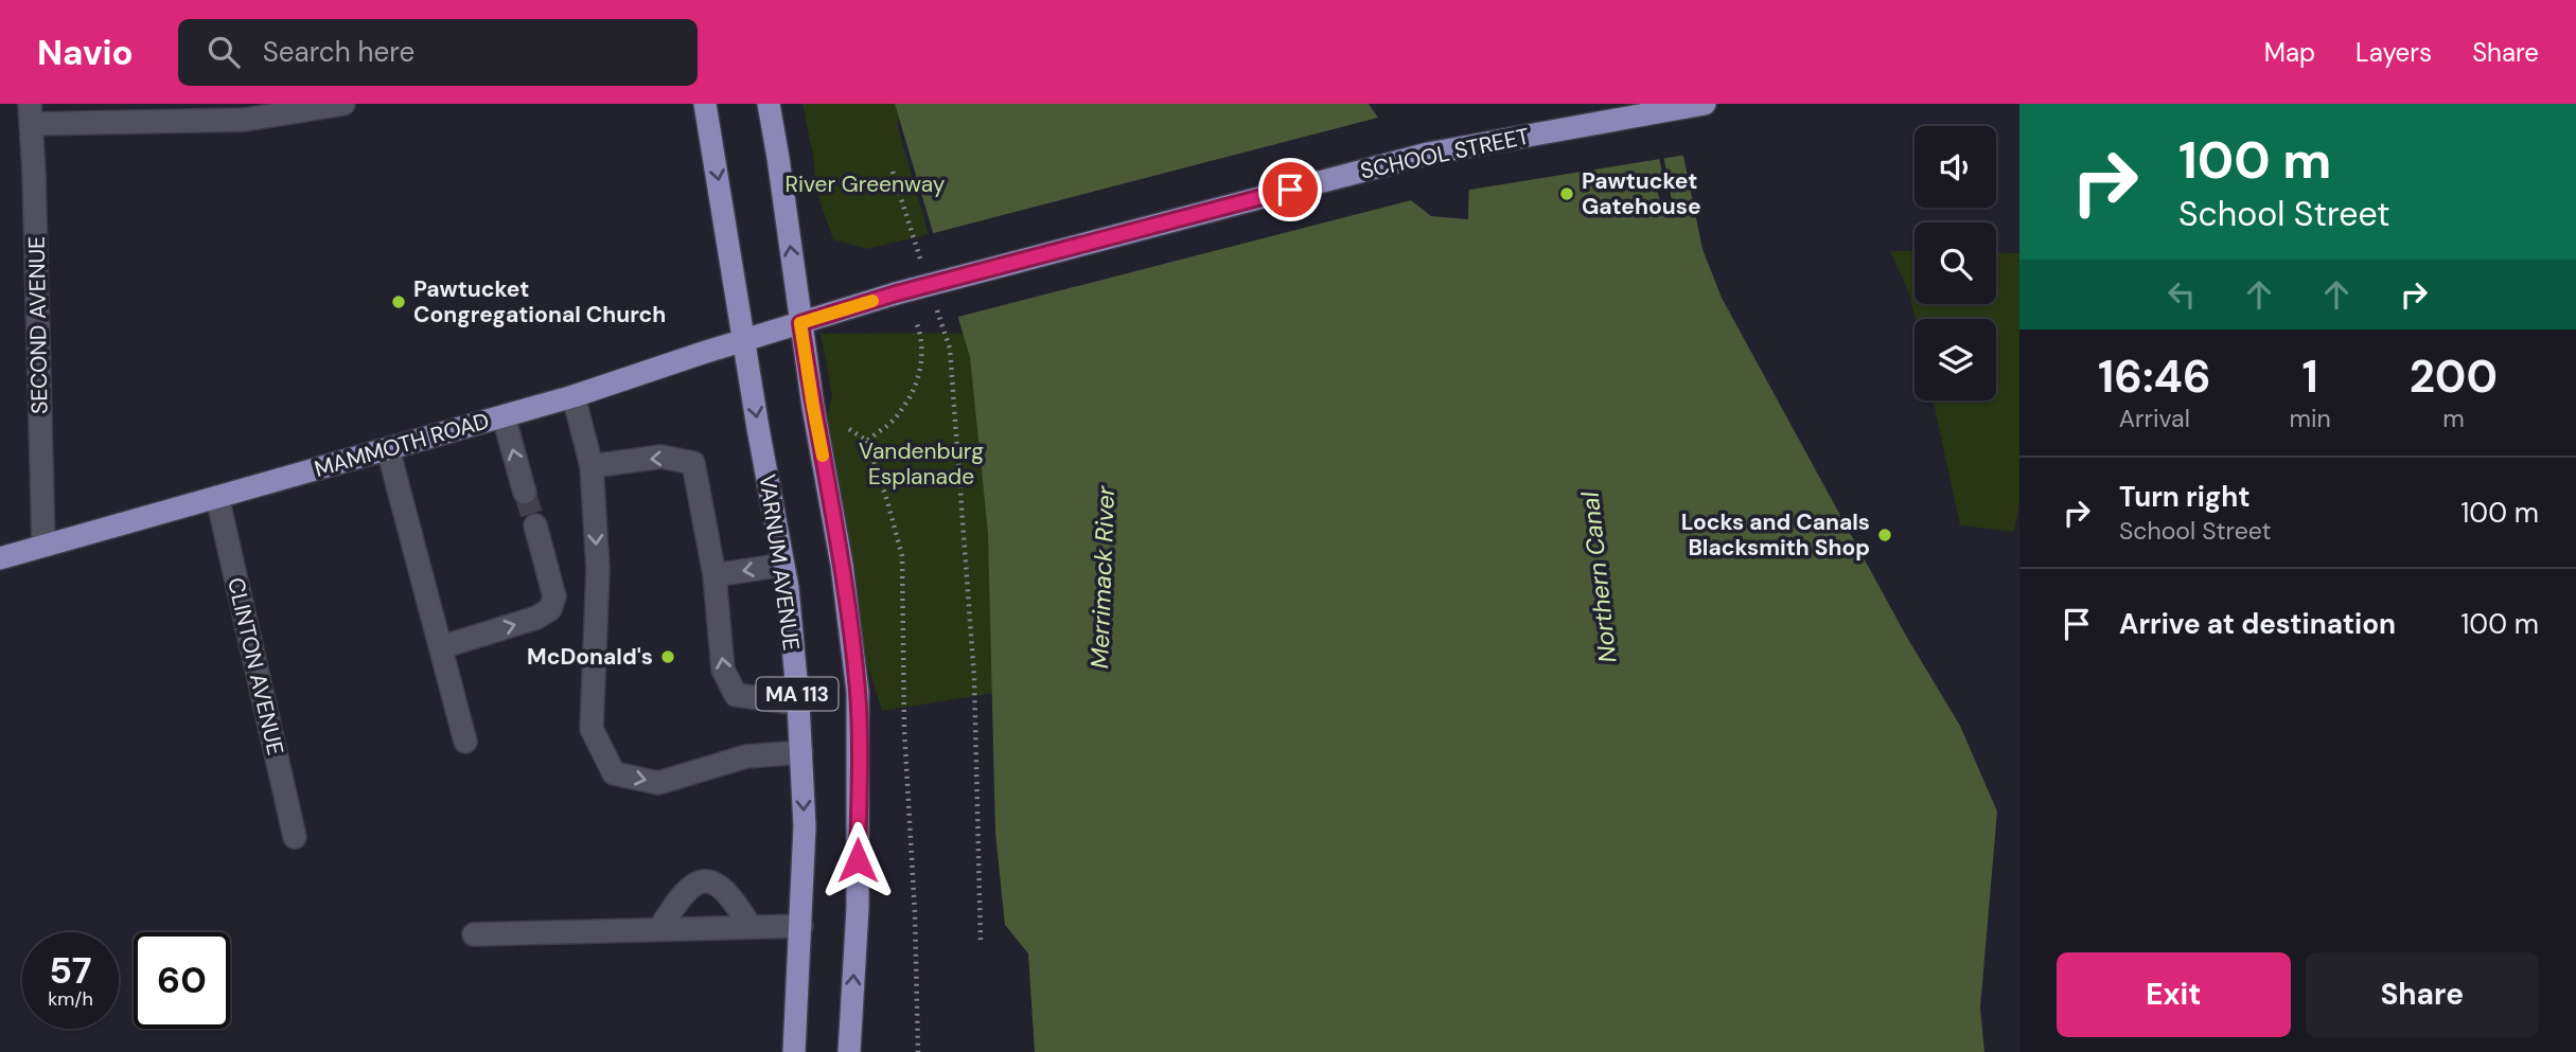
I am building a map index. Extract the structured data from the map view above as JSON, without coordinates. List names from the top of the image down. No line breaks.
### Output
{"streets":{"main road":["SCHOOL STREET","MAMMOTH ROAD","VARNUM AVENUE","MA 113"],"street":["SECOND AVENUE","CLINTON AVENUE"]},"crossings":[["SCHOOL STREET","MAMMOTH ROAD"],["SCHOOL STREET","MA 113"],["SECOND AVENUE","MAMMOTH ROAD"],["MAMMOTH ROAD","VARNUM AVENUE"],["MAMMOTH ROAD","CLINTON AVENUE"],["MAMMOTH ROAD","MA 113"],["VARNUM AVENUE","MA 113"]],"water":["Merrimack River","Northern Canal"],"parks":["River Greenway","Vandenburg Esplanade"],"places":["Pawtucket Gatehouse","Pawtucket Congregational Church","Locks and Canals Blacksmith Shop","McDonald's"],"page":{"header":"Navio","search":"Search here","nav":["Map","Layers","Share"],"turn":["100 m","School Street"],"eta":["16:46","Arrival","1","min","200","m"],"list":[{"name":"Turn right","note":"School Street","value":"100 m"},{"name":"Arrive at destination","value":"100 m"}],"speed":"57 km/h","limit":"60","buttons":["Exit","Share"]}}
